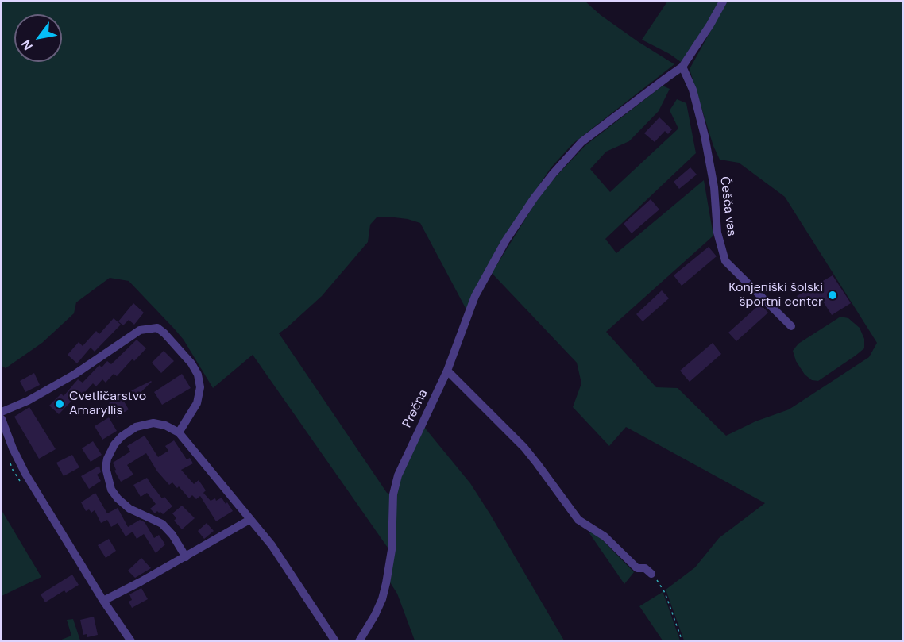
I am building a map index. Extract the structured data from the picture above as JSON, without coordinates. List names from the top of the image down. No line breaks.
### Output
{"streets":{"street":["Češča vas","Prečna"]},"crossings":[["Češča vas","Prečna"]],"places":["Konjeniški šolski športni center","Cvetličarstvo Amaryllis"],"north":"bottom left"}
